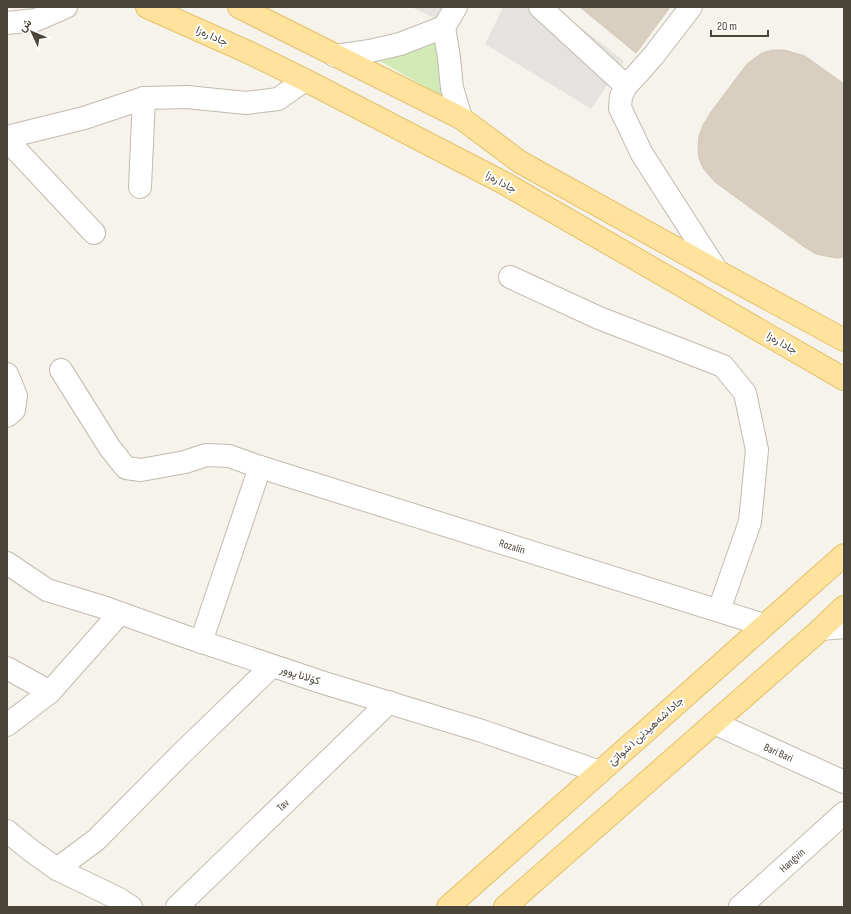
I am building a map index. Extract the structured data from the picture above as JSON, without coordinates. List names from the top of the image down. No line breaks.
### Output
{"streets":{"main road":["جادا ره‌زا","جادا شەهیدێن ١ شواتێ"],"street":["Rozalin","کۆلانا پوور","Bari Bari","Tav","Hangvin"]},"crossings":[["Rozalin","جادا شەهیدێن ١ شواتێ"],["کۆلانا پوور","جادا شەهیدێن ١ شواتێ"],["کۆلانا پوور","Tav"]],"scale_bar":"20 m","north":"top left"}
